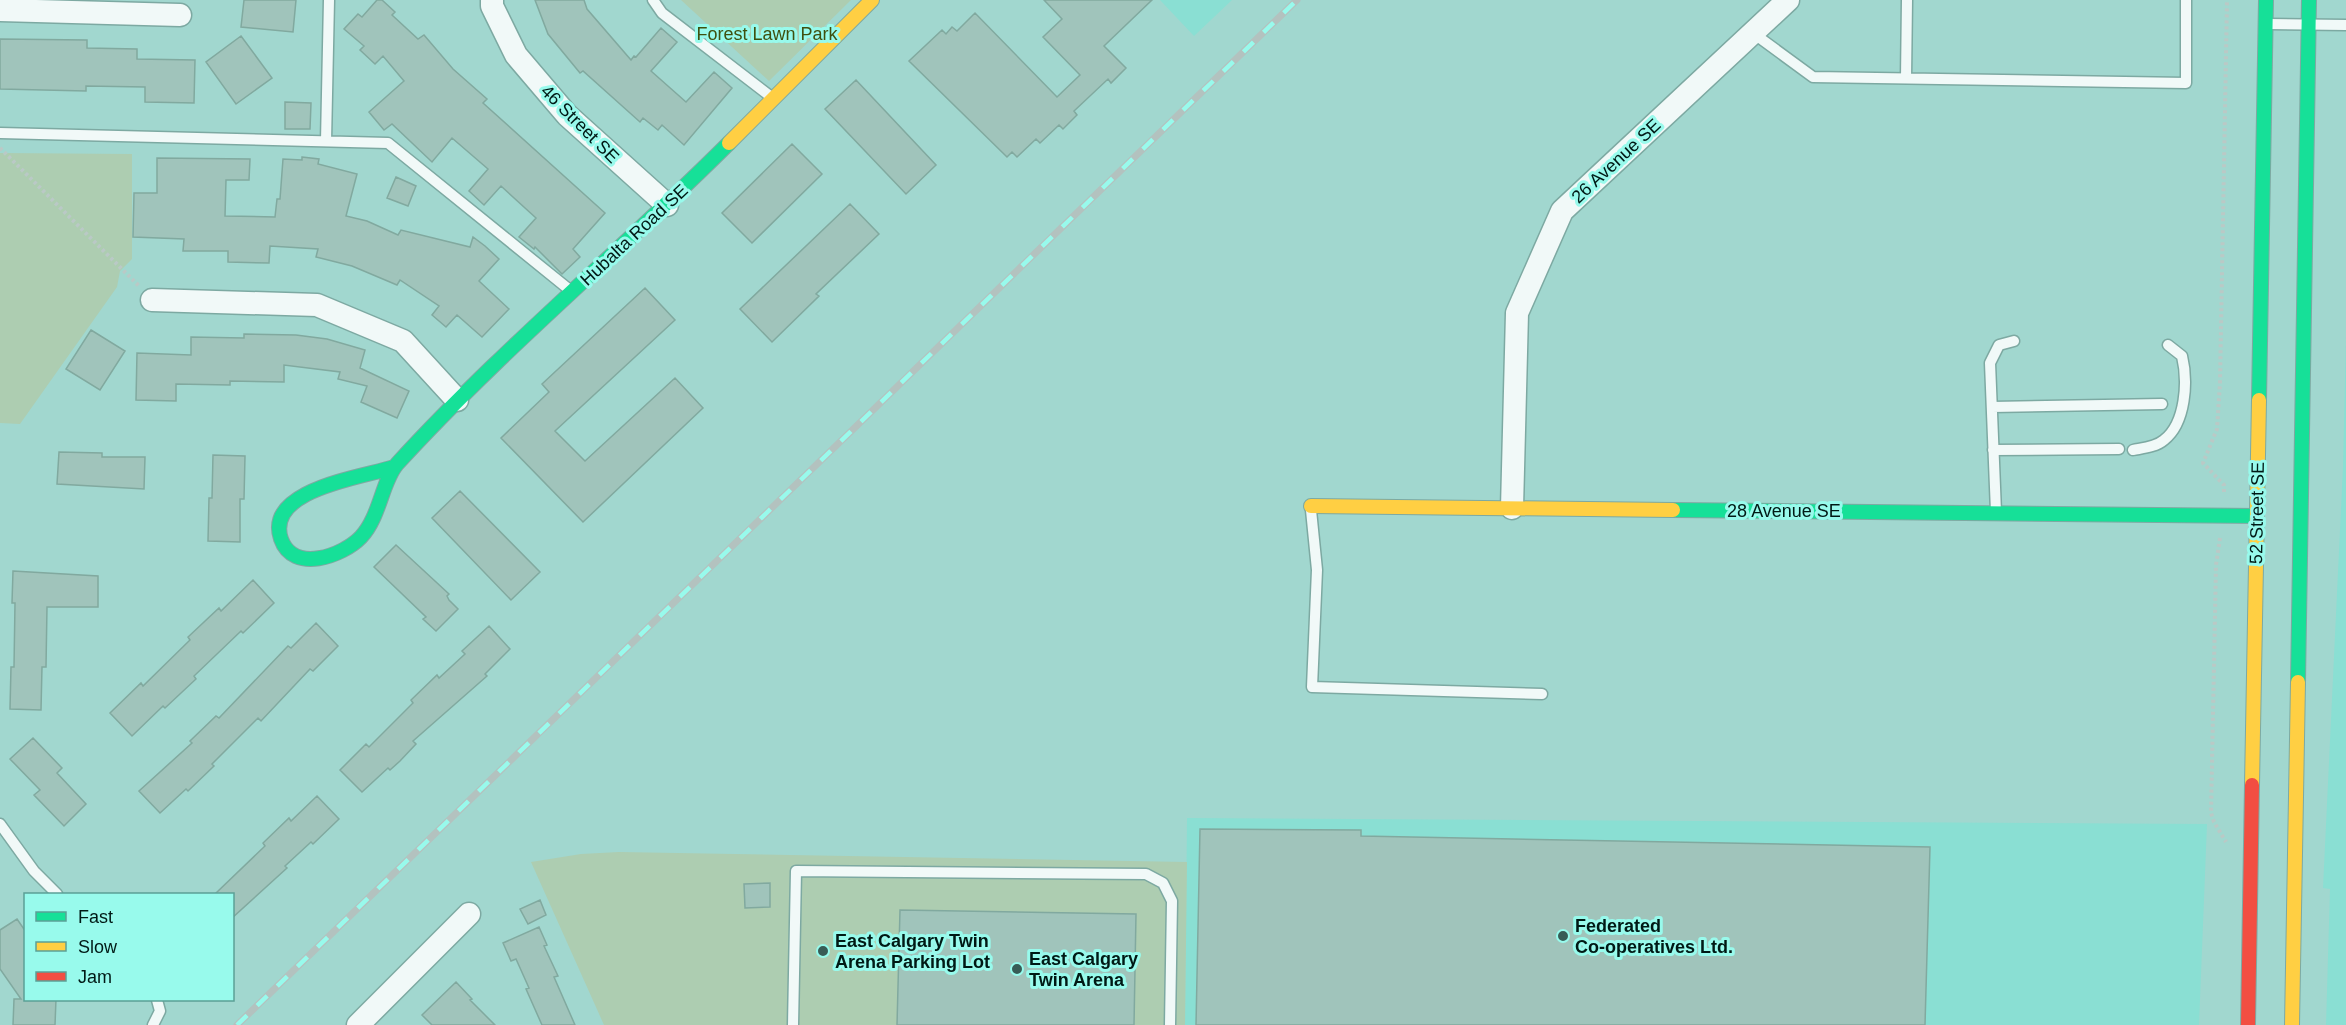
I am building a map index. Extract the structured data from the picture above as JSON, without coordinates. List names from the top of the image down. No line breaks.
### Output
{"streets":{"main road":["Hubalta Road SE","28 Avenue SE","52 Street SE"],"street":["46 Street SE","26 Avenue SE"]},"crossings":[["46 Street SE","Hubalta Road SE"],["26 Avenue SE","28 Avenue SE"],["28 Avenue SE","52 Street SE"]],"parks":["Forest Lawn Park"],"places":["Federated Co-operatives Ltd.","East Calgary Twin Arena Parking Lot","East Calgary Twin Arena"],"legend":["Fast","Slow","Jam"]}
